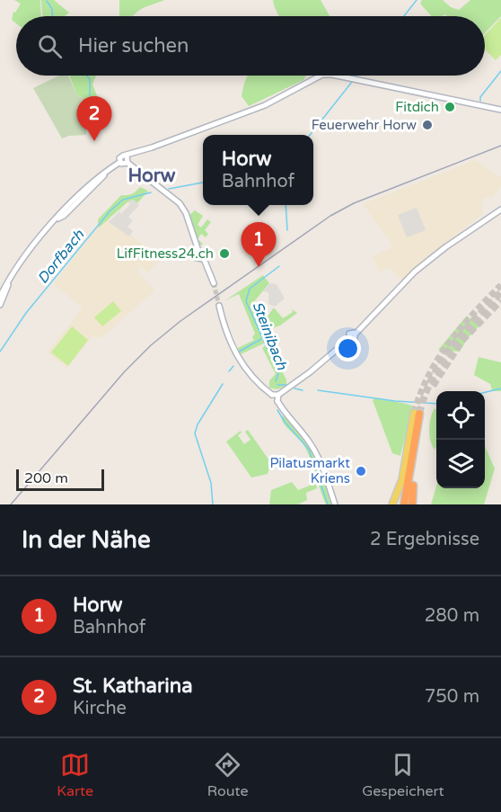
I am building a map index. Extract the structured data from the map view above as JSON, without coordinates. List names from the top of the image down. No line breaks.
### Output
{"districts":["Horw"],"water":["Dorfbach","Steinibach"],"places":["Fitdich","Feuerwehr Horw","LifFitness24.ch","Pilatusmarkt Kriens"],"scale_bar":"200 m","page":{"search":"Hier suchen","pins":["2","1"],"popup":["Horw","Bahnhof"],"scale":"200 m","heading":["In der Nähe","2 Ergebnisse"],"list":[{"mark":"1","name":"Horw","note":"Bahnhof","value":"280 m"},{"mark":"2","name":"St. Katharina","note":"Kirche","value":"750 m"}],"nav":["Karte","Route","Gespeichert"]}}
